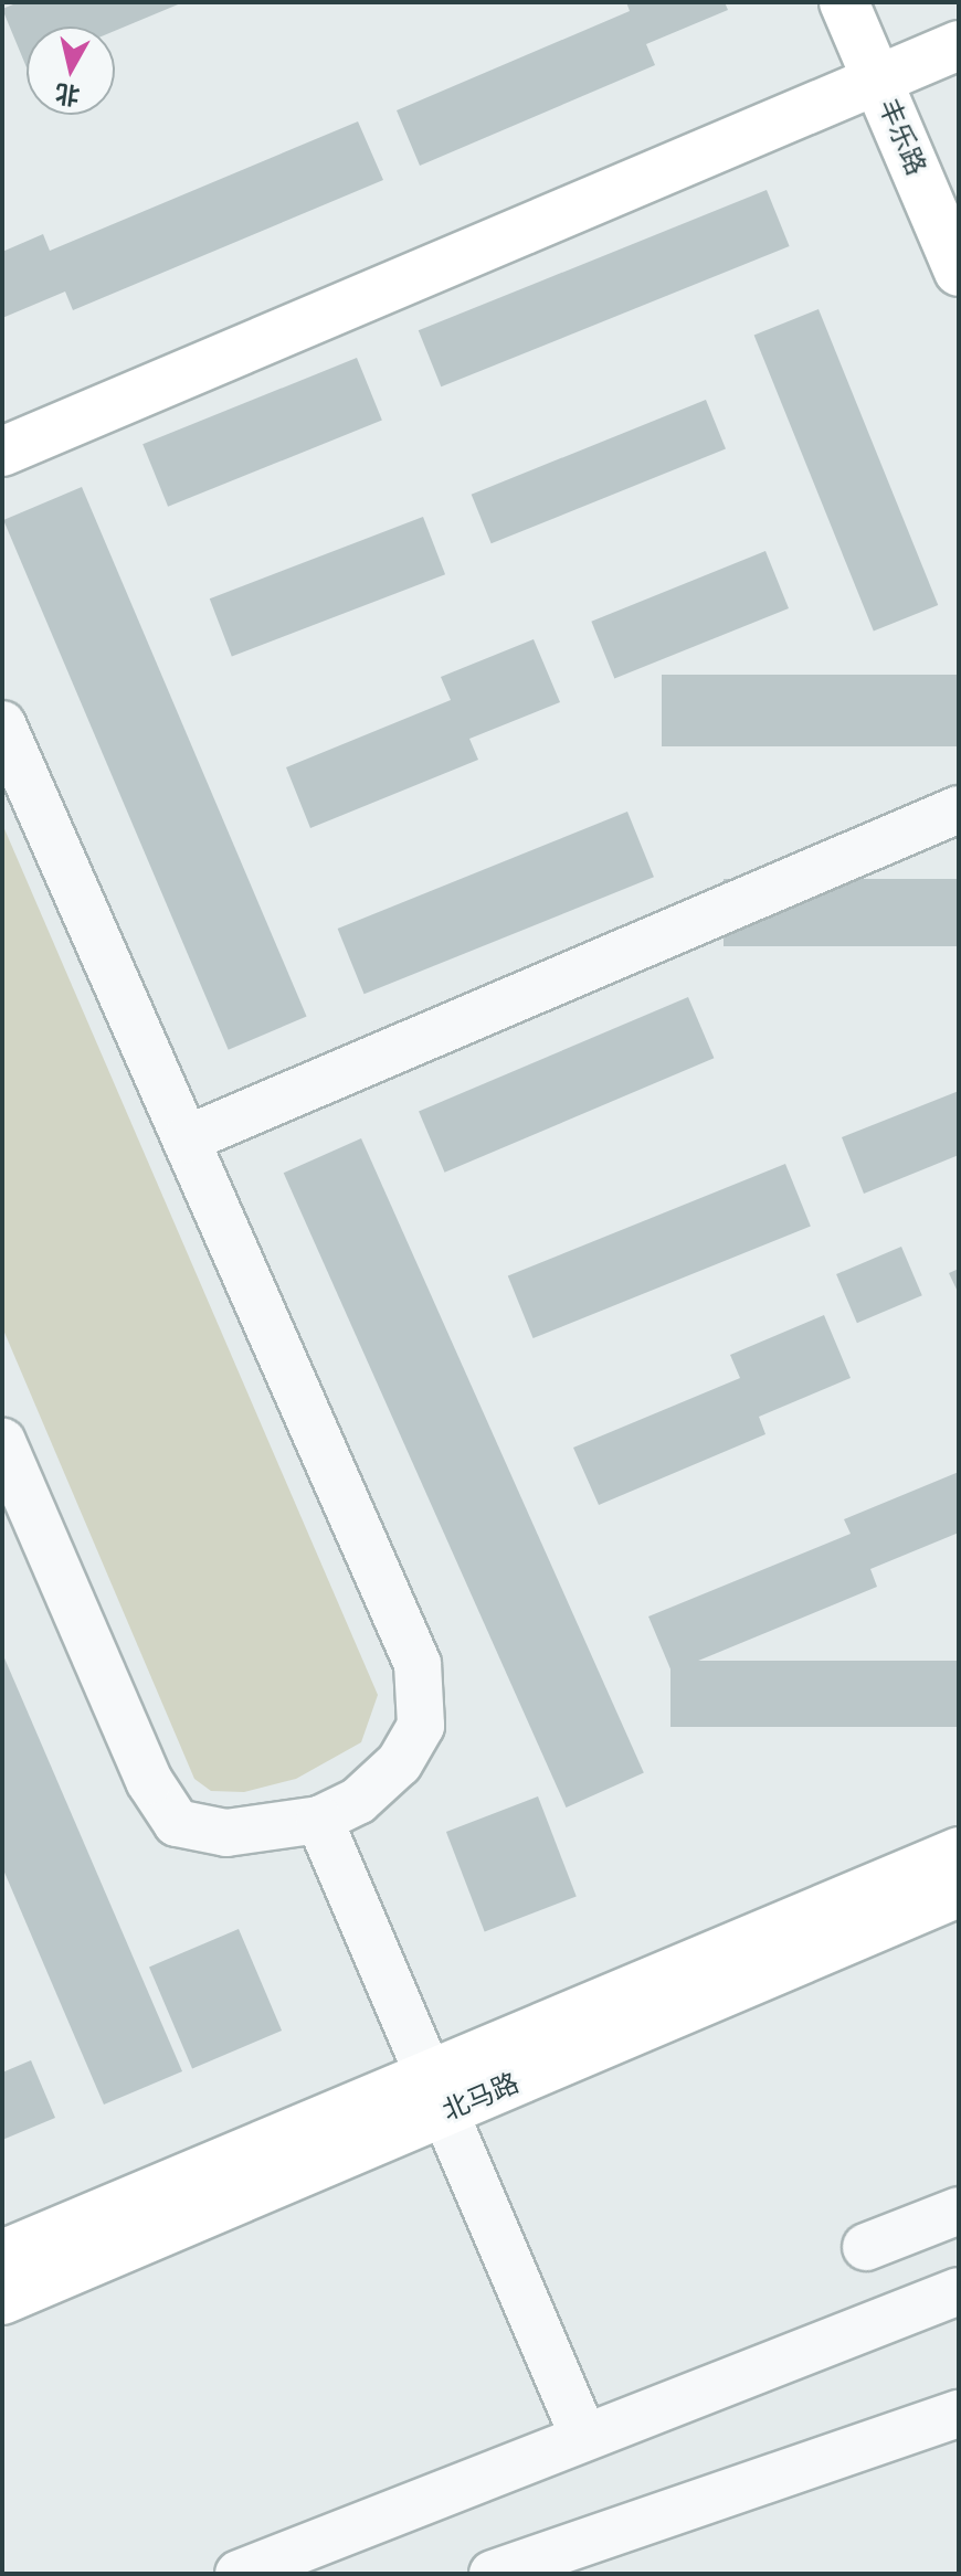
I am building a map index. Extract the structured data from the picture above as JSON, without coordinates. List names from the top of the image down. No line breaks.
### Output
{"streets":{"main road":["丰乐路","北马路"]},"north":"bottom"}
